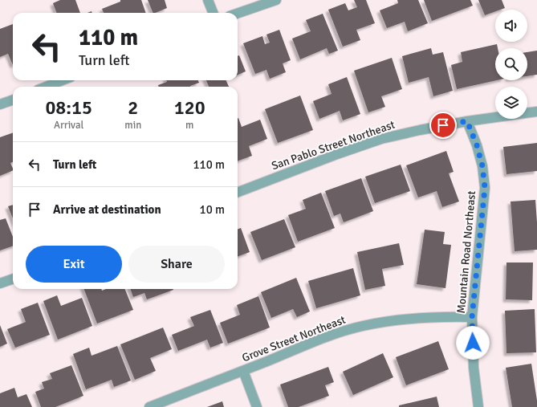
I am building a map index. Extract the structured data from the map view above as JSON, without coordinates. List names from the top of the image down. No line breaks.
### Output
{"streets":{"street":["San Pablo Street Northeast","Mountain Road Northeast","Grove Street Northeast"]},"crossings":[["San Pablo Street Northeast","Mountain Road Northeast"],["Mountain Road Northeast","Grove Street Northeast"]],"page":{"turn":["110 m","Turn left"],"eta":["08:15","Arrival","2","min","120","m"],"list":[{"name":"Turn left","value":"110 m"},{"name":"Arrive at destination","value":"10 m"}],"buttons":["Exit","Share"]}}
